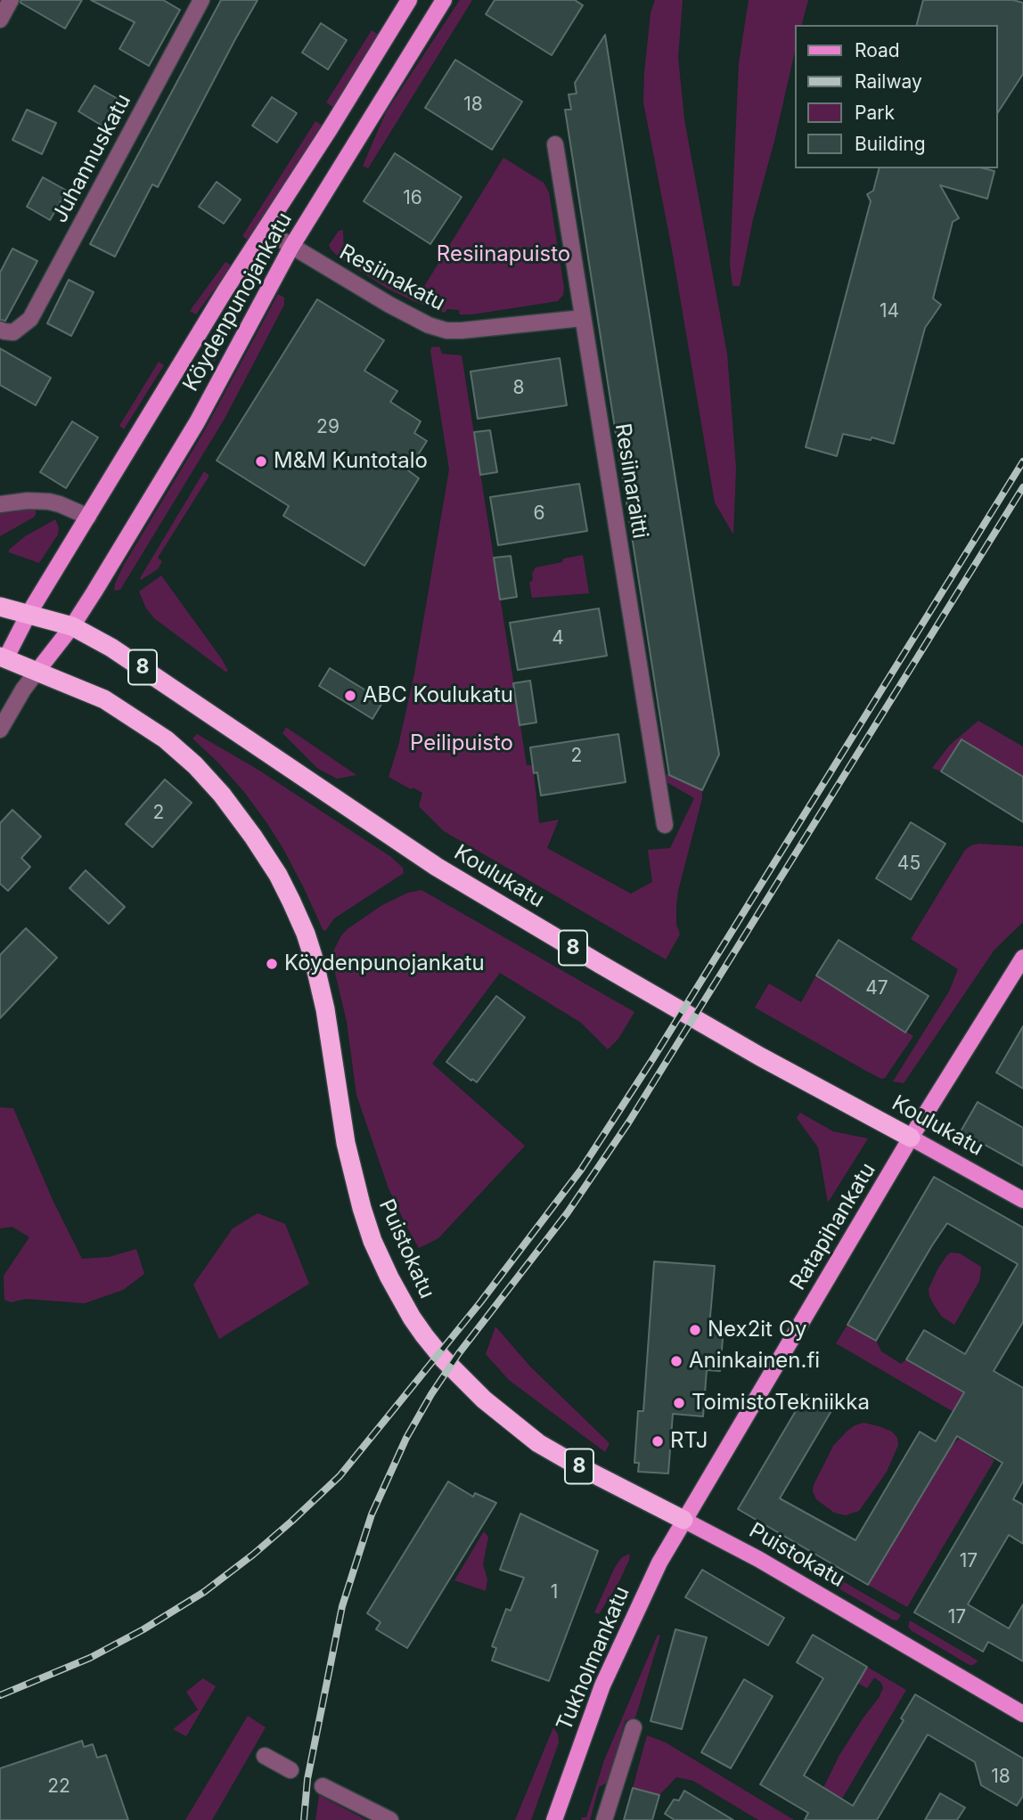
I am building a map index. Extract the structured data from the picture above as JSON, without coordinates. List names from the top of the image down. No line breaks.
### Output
{"streets":{"highway":["8","Koulukatu","Puistokatu"],"main road":["Köydenpunojankatu","Ratapihankatu","Tukholmankatu"],"street":["Juhannuskatu","Resiinakatu","Resiinaraitti"]},"crossings":[["Resiinakatu","Köydenpunojankatu"],["Resiinakatu","Resiinaraitti"],["Köydenpunojankatu","8"],["Köydenpunojankatu","Koulukatu"],["Köydenpunojankatu","Puistokatu"],["8","Koulukatu"],["8","Puistokatu"],["Koulukatu","Ratapihankatu"],["Ratapihankatu","Puistokatu"],["Ratapihankatu","Tukholmankatu"],["Puistokatu","Tukholmankatu"]],"parks":["Resiinapuisto","Peilipuisto"],"places":["M&M Kuntotalo","ABC Koulukatu","Köydenpunojankatu","Nex2it Oy","Aninkainen.fi","ToimistoTekniikka","RTJ"],"house_numbers":["18","16","14","8","29","6","4","2","2","45","47","17","1","17","18","22"],"legend":["Road","Railway","Park","Building"]}
